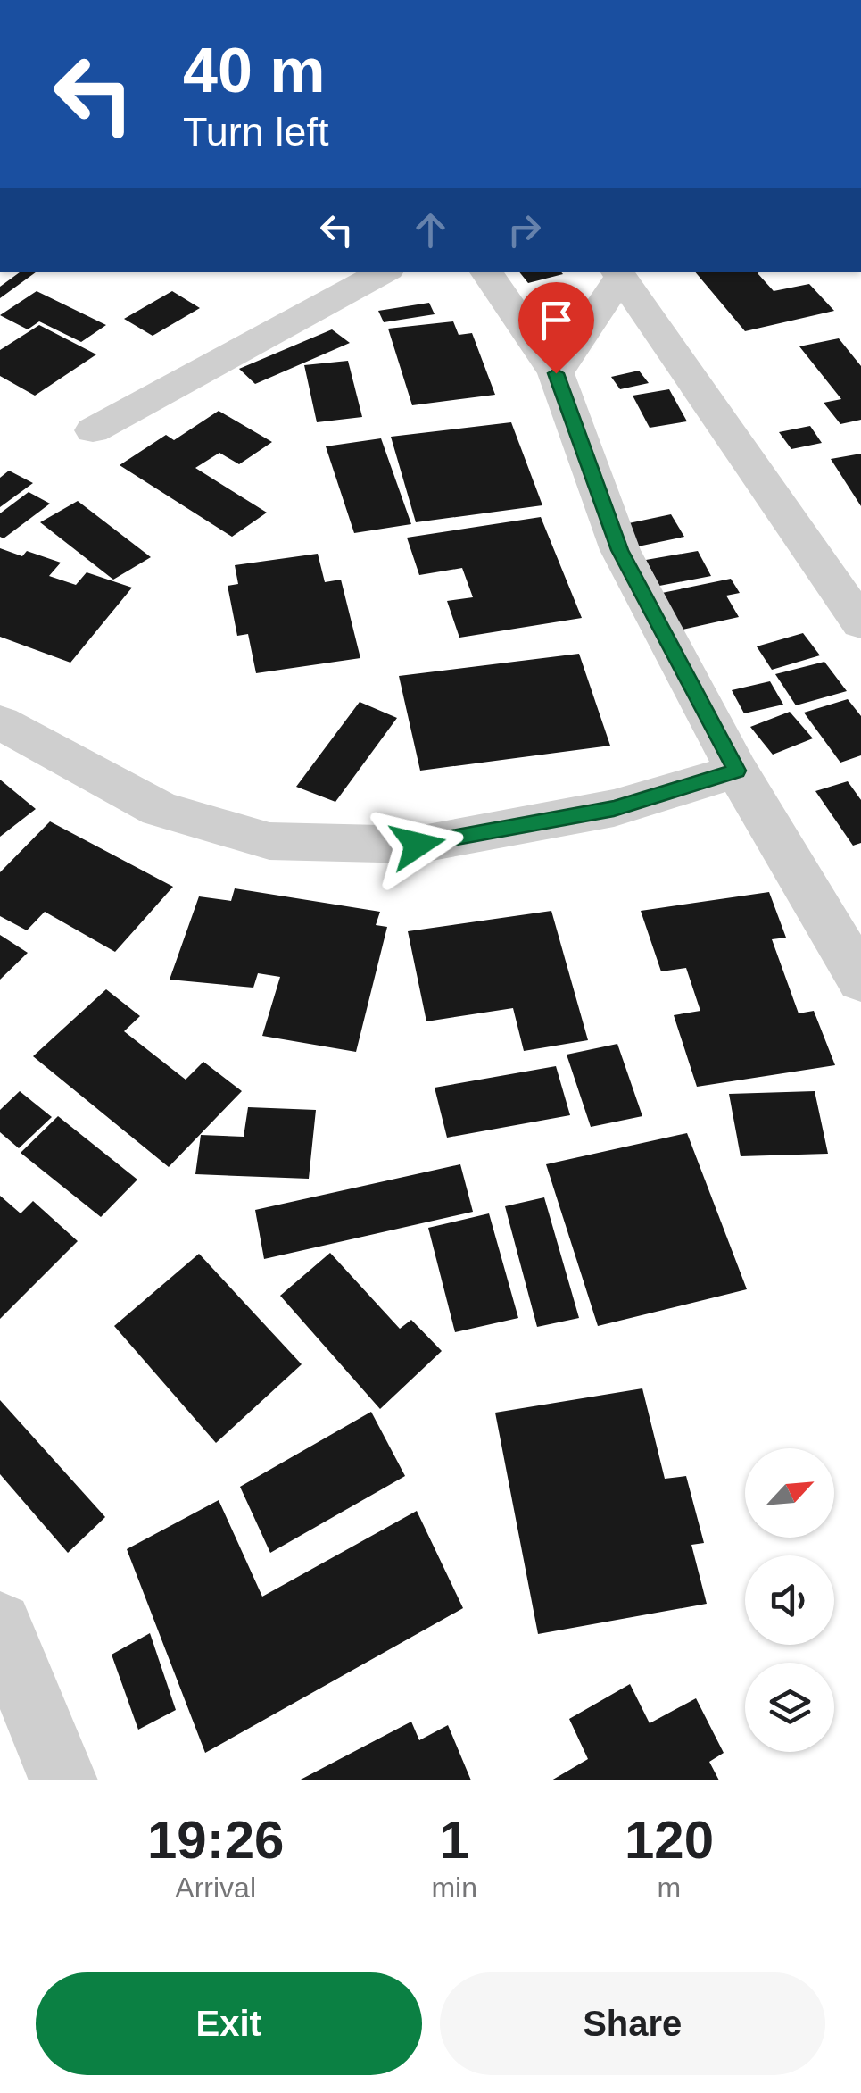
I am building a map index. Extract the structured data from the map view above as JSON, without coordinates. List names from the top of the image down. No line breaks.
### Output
{"north":"top right","page":{"turn":["40 m","Turn left"],"eta":["19:26","Arrival","1","min","120","m"],"buttons":["Exit","Share"]}}
